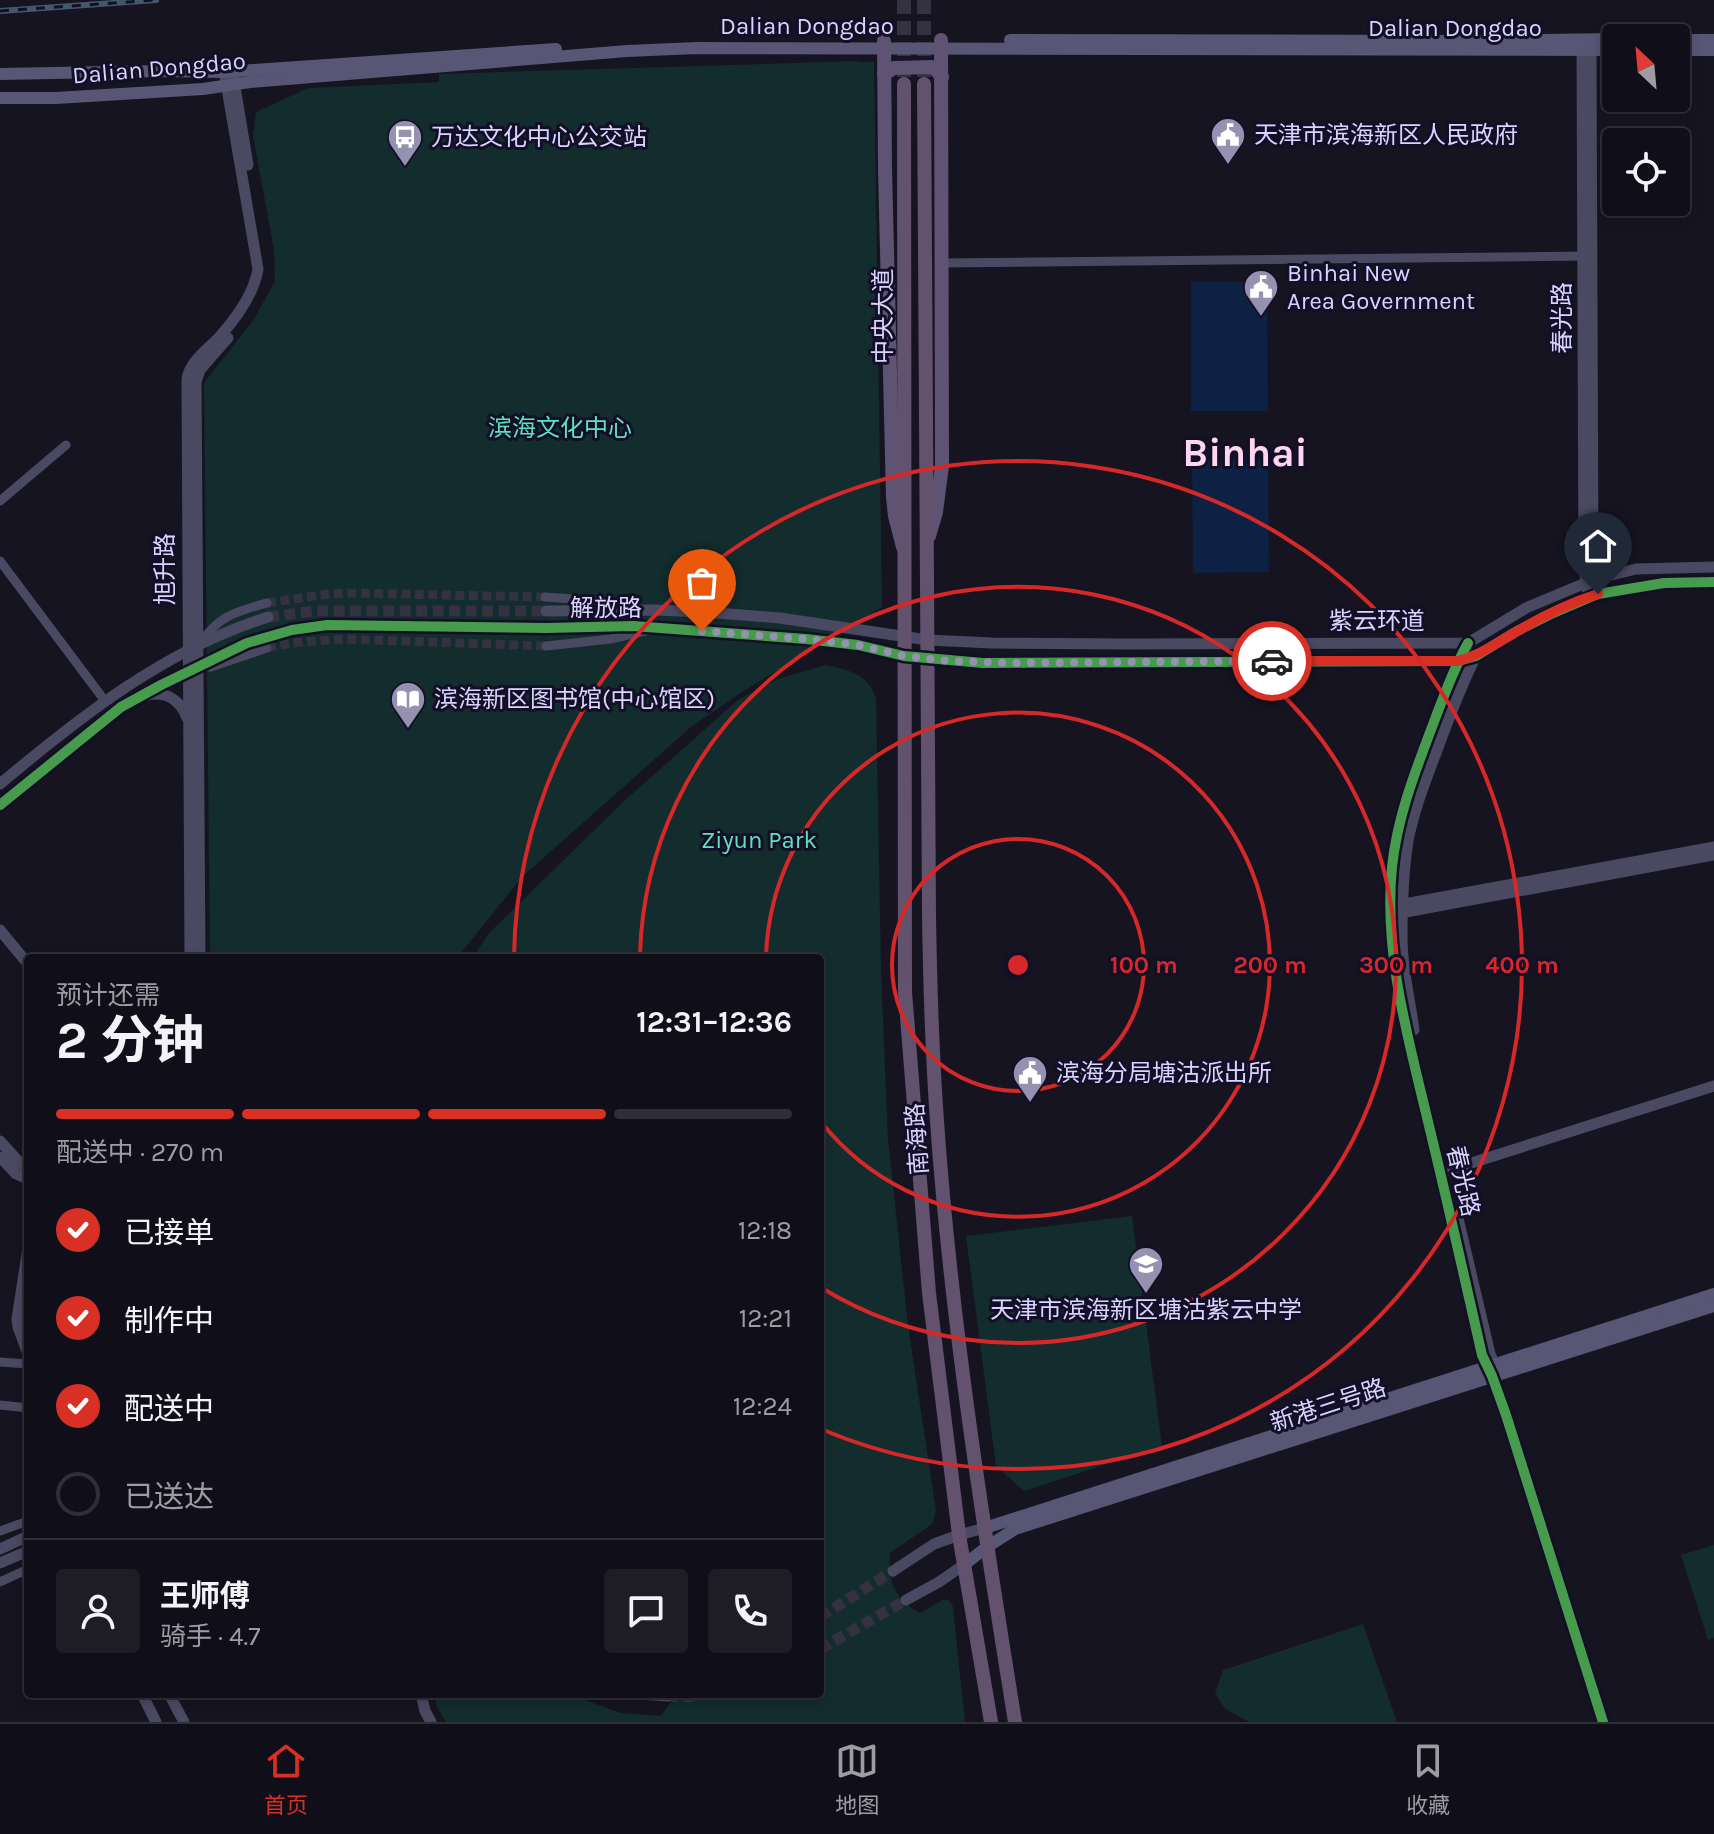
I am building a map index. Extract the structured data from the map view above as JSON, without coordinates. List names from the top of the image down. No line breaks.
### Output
{"streets":{"highway":["中央大道","南海路"],"main road":["Dalian Dongdao","新港三号路"],"street":["春光路","旭升路","解放路","紫云环道"]},"crossings":[["Dalian Dongdao","春光路"],["Dalian Dongdao","旭升路"],["中央大道","南海路"],["春光路","紫云环道"],["春光路","新港三号路"],["解放路","紫云环道"],["解放路","南海路"],["紫云环道","南海路"],["南海路","新港三号路"]],"districts":["Binhai"],"parks":["滨海文化中心","Ziyun Park"],"places":{"public building":["天津市滨海新区人民政府","Binhai New Area Government","滨海分局塘沽派出所"],"bus stop":["万达文化中心公交站"],"library":["滨海新区图书馆(中心馆区)"],"school or university":["天津市滨海新区塘沽紫云中学"]},"north":"top left","page":{"heading":["2 分钟","预计还需","12:31–12:36"],"panel":["王师傅","骑手 · 4.7"],"bar":"配送中 · 270 m","list":[["已接单","12:18"],["制作中","12:21"],["配送中","12:24"],"已送达"],"tabs":["首页","地图","收藏"]},"rings":["100 m","200 m","300 m","400 m"]}
